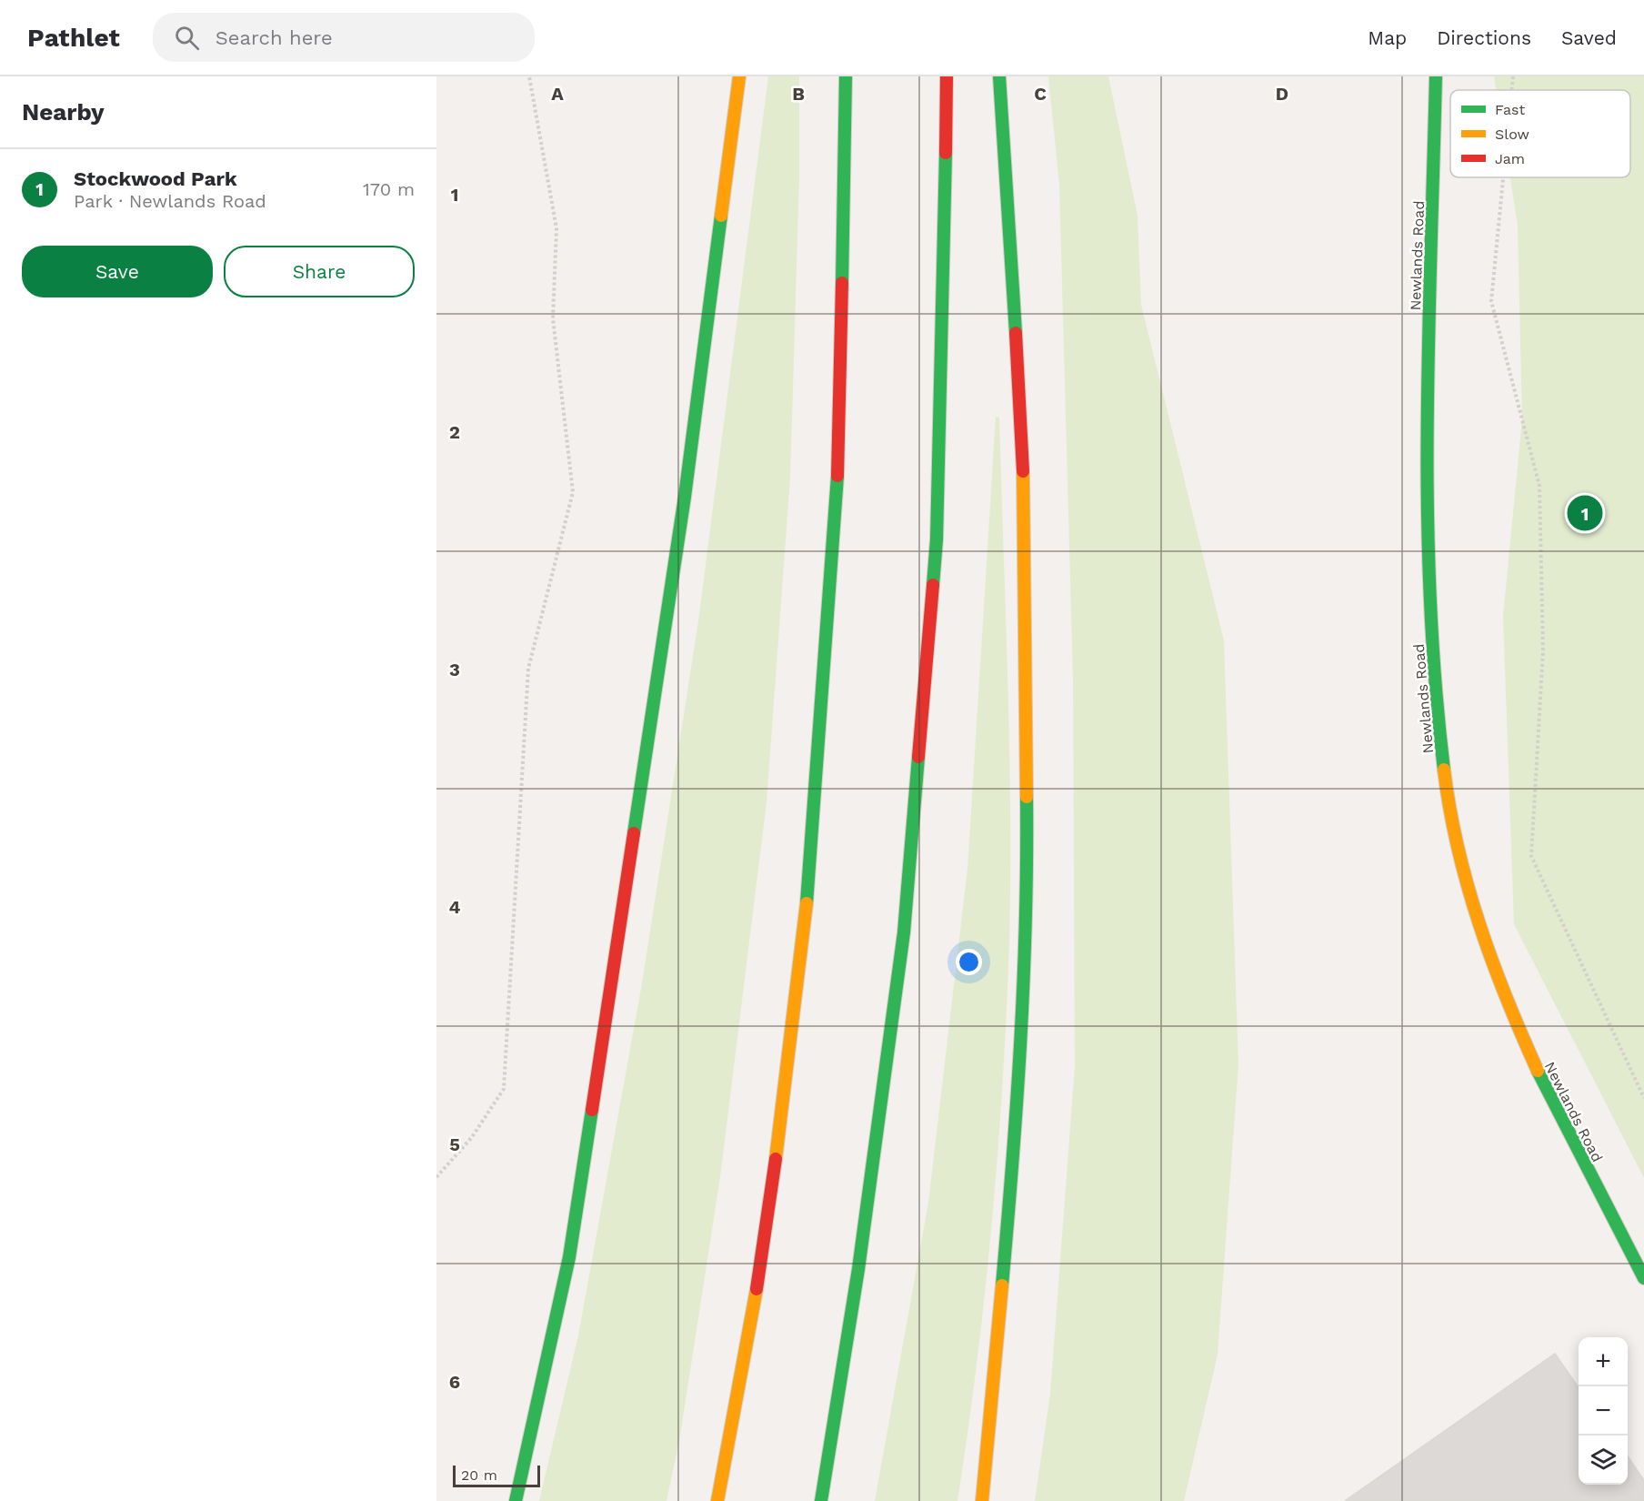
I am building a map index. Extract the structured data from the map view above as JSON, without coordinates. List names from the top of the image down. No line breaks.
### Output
{"streets":{"main road":["Newlands Road"]},"legend":["Fast","Slow","Jam"],"scale_bar":"20 m","page":{"header":"Pathlet","search":"Search here","nav":["Map","Directions","Saved"],"heading":"Nearby","list":[{"mark":"1","name":"Stockwood Park","note":"Park · Newlands Road","value":"170 m"}],"buttons":["Save","Share"],"pins":"1","map_buttons":["+","−"],"scale":"20 m"},"grid":{"columns":["A","B","C","D"],"rows":["1","2","3","4","5","6"]}}
